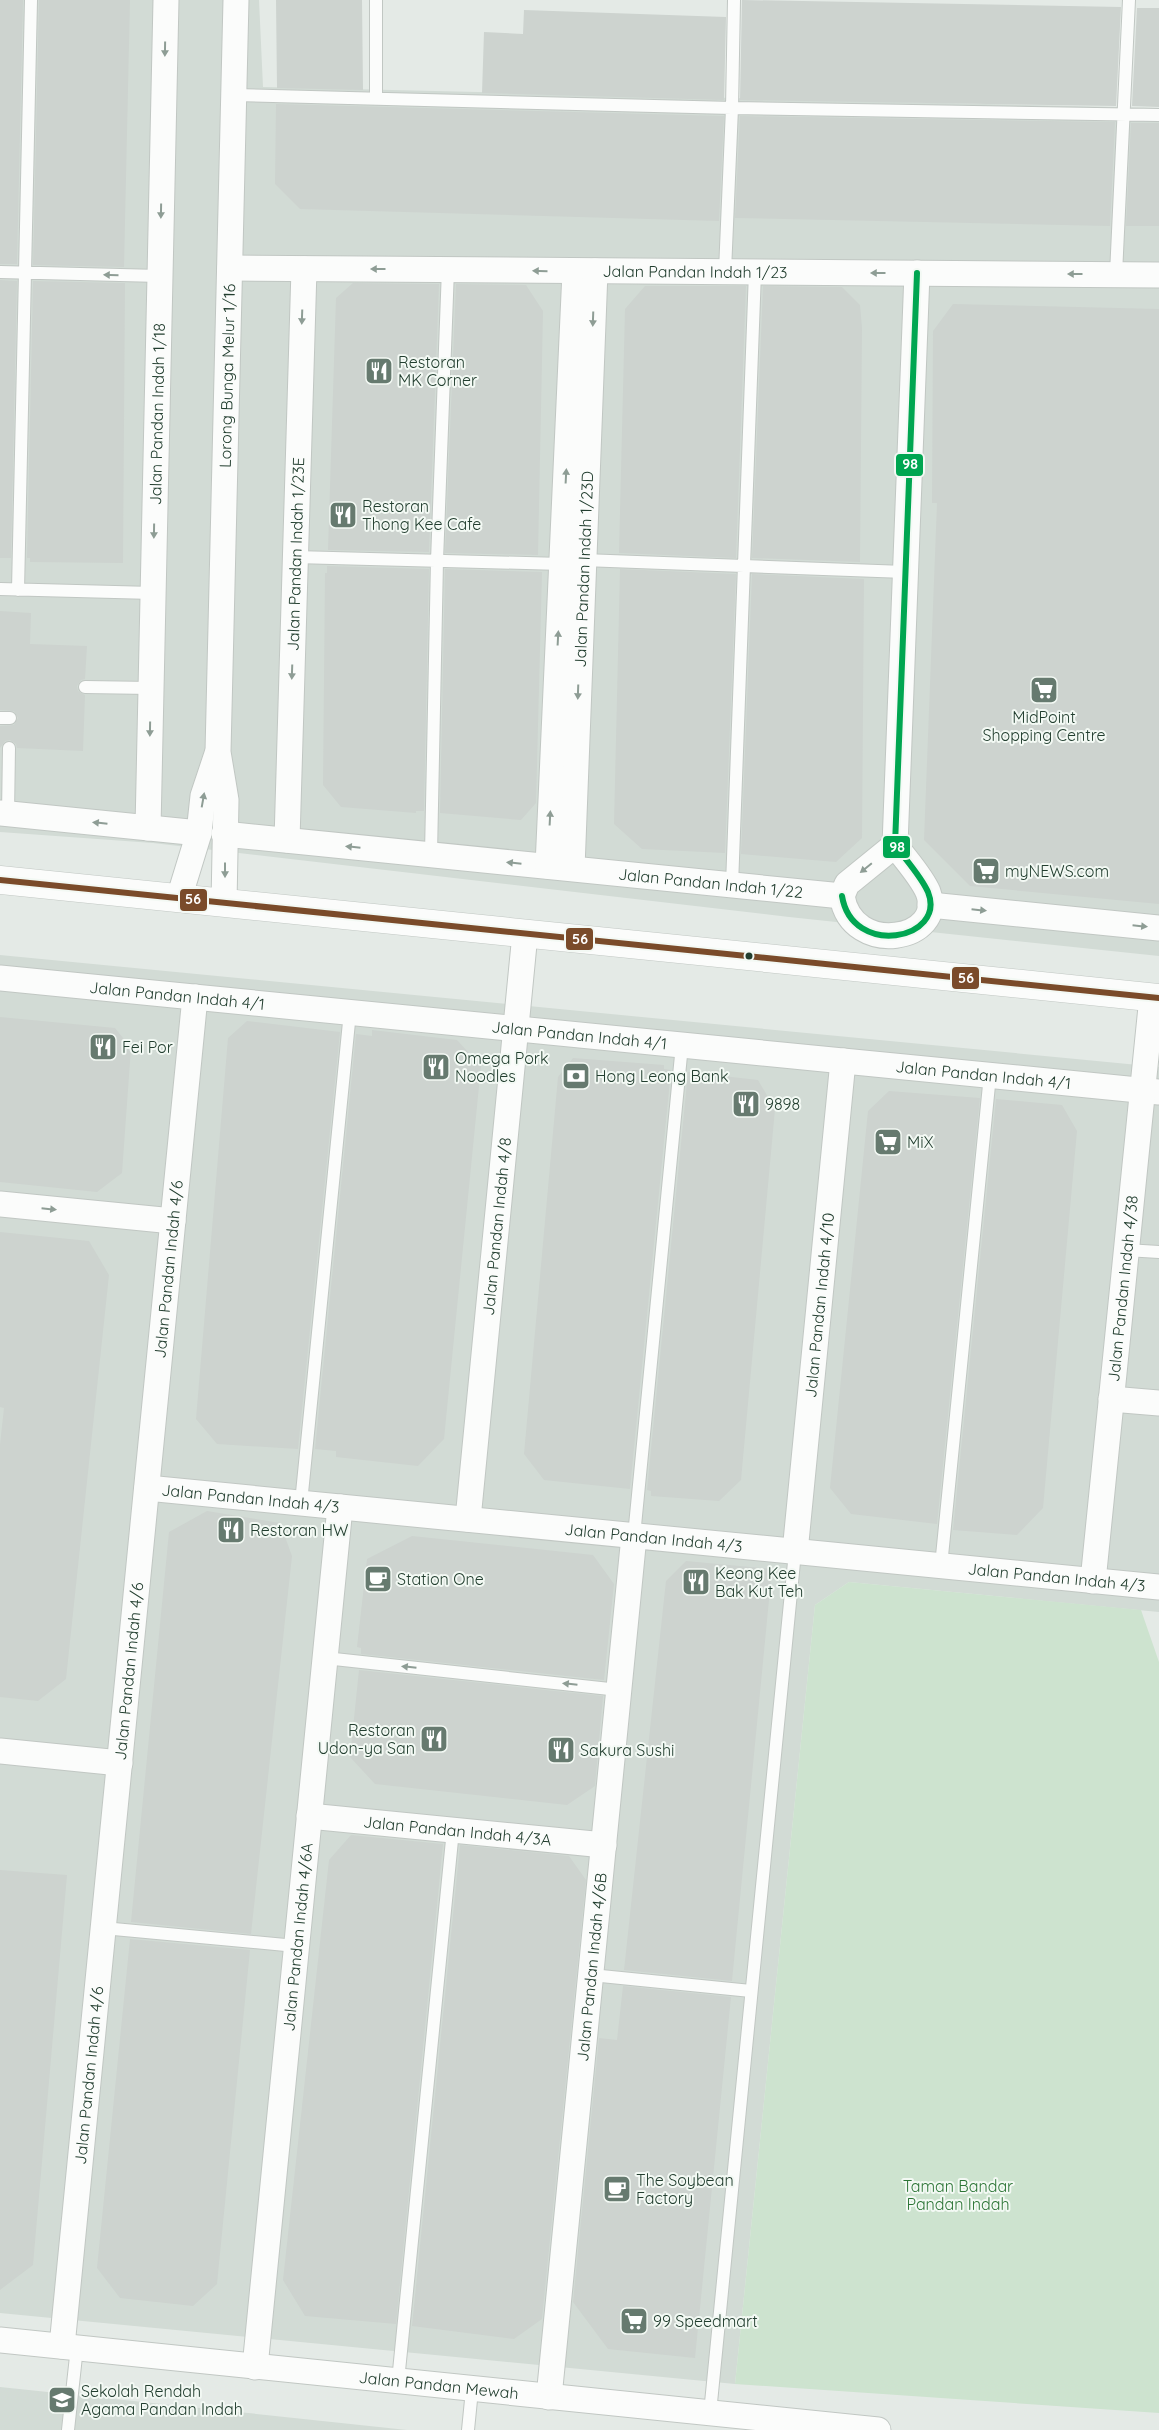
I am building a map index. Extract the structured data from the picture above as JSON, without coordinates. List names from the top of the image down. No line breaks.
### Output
{"streets":{"street":["Jalan Pandan Indah 1/23","Lorong Bunga Melur 1/16","Jalan Pandan Indah 1/18","Jalan Pandan Indah 1/23E","Jalan Pandan Indah 1/23D","Jalan Pandan Indah 1/22","Jalan Pandan Indah 4/1","Jalan Pandan Indah 4/8","Jalan Pandan Indah 4/6","Jalan Pandan Indah 4/38","Jalan Pandan Indah 4/10","Jalan Pandan Indah 4/3","Jalan Pandan Indah 4/3A","Jalan Pandan Indah 4/6A","Jalan Pandan Indah 4/6B","Jalan Pandan Mewah"]},"crossings":[["Jalan Pandan Indah 1/23","Lorong Bunga Melur 1/16"],["Jalan Pandan Indah 1/23","Jalan Pandan Indah 1/23E"],["Jalan Pandan Indah 1/23","Jalan Pandan Indah 1/23D"],["Lorong Bunga Melur 1/16","Jalan Pandan Indah 1/22"],["Jalan Pandan Indah 1/23E","Jalan Pandan Indah 1/22"],["Jalan Pandan Indah 1/23D","Jalan Pandan Indah 1/22"],["Jalan Pandan Indah 4/1","Jalan Pandan Indah 4/8"],["Jalan Pandan Indah 4/1","Jalan Pandan Indah 4/6"],["Jalan Pandan Indah 4/1","Jalan Pandan Indah 4/38"],["Jalan Pandan Indah 4/1","Jalan Pandan Indah 4/10"],["Jalan Pandan Indah 4/8","Jalan Pandan Indah 4/3"],["Jalan Pandan Indah 4/6","Jalan Pandan Indah 4/3"],["Jalan Pandan Indah 4/6","Jalan Pandan Mewah"],["Jalan Pandan Indah 4/38","Jalan Pandan Indah 4/3"],["Jalan Pandan Indah 4/10","Jalan Pandan Indah 4/3"],["Jalan Pandan Indah 4/3","Jalan Pandan Indah 4/6A"],["Jalan Pandan Indah 4/3","Jalan Pandan Indah 4/6B"],["Jalan Pandan Indah 4/3A","Jalan Pandan Indah 4/6A"],["Jalan Pandan Indah 4/3A","Jalan Pandan Indah 4/6B"],["Jalan Pandan Indah 4/6A","Jalan Pandan Mewah"],["Jalan Pandan Indah 4/6B","Jalan Pandan Mewah"]],"one_way":["Jalan Pandan Indah 1/23","Jalan Pandan Indah 1/18","Jalan Pandan Indah 1/23E"],"parks":["Taman Bandar Pandan Indah"],"places":{"restaurant":["Restoran MK Corner","Restoran Thong Kee Cafe","Fei Por","Omega Pork Noodles","9898","Restoran HW","Keong Kee Bak Kut Teh","Restoran Udon-ya San","Sakura Sushi"],"supermarket":["MidPoint Shopping Centre","myNEWS.com","MiX","99 Speedmart"],"bank":["Hong Leong Bank"],"cafe":["Station One","The Soybean Factory"],"school or university":["Sekolah Rendah Agama Pandan Indah"]},"lines":["transit line 98","transit line 56"]}
